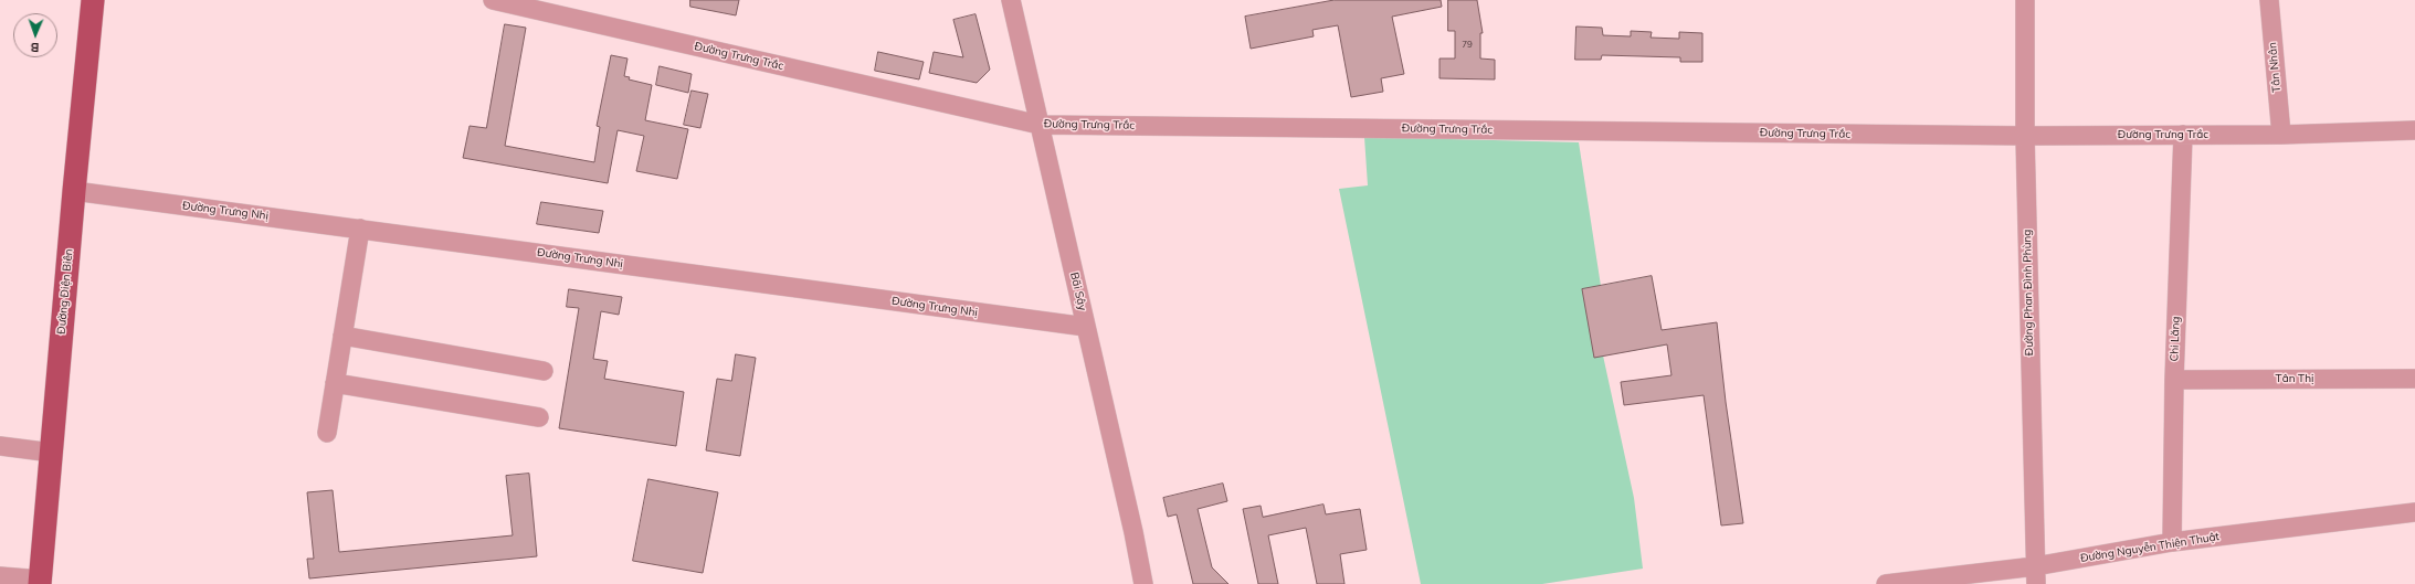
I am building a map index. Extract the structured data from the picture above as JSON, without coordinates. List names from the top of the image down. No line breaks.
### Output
{"streets":{"main road":["Đường Điện Biên"],"street":["Đường Trưng Trắc","Tân Nhân","Đường Trưng Nhị","Bãi Sậy","Đường Phan Đình Phùng","Chi Lăng","Tân Thị","Đường Nguyễn Thiện Thuật"]},"crossings":[["Đường Trưng Trắc","Tân Nhân"],["Đường Trưng Trắc","Bãi Sậy"],["Đường Trưng Trắc","Đường Phan Đình Phùng"],["Đường Trưng Trắc","Chi Lăng"],["Đường Trưng Nhị","Đường Điện Biên"],["Đường Trưng Nhị","Bãi Sậy"],["Đường Phan Đình Phùng","Đường Nguyễn Thiện Thuật"],["Chi Lăng","Tân Thị"],["Chi Lăng","Đường Nguyễn Thiện Thuật"]],"house_numbers":["79"],"north":"bottom"}
